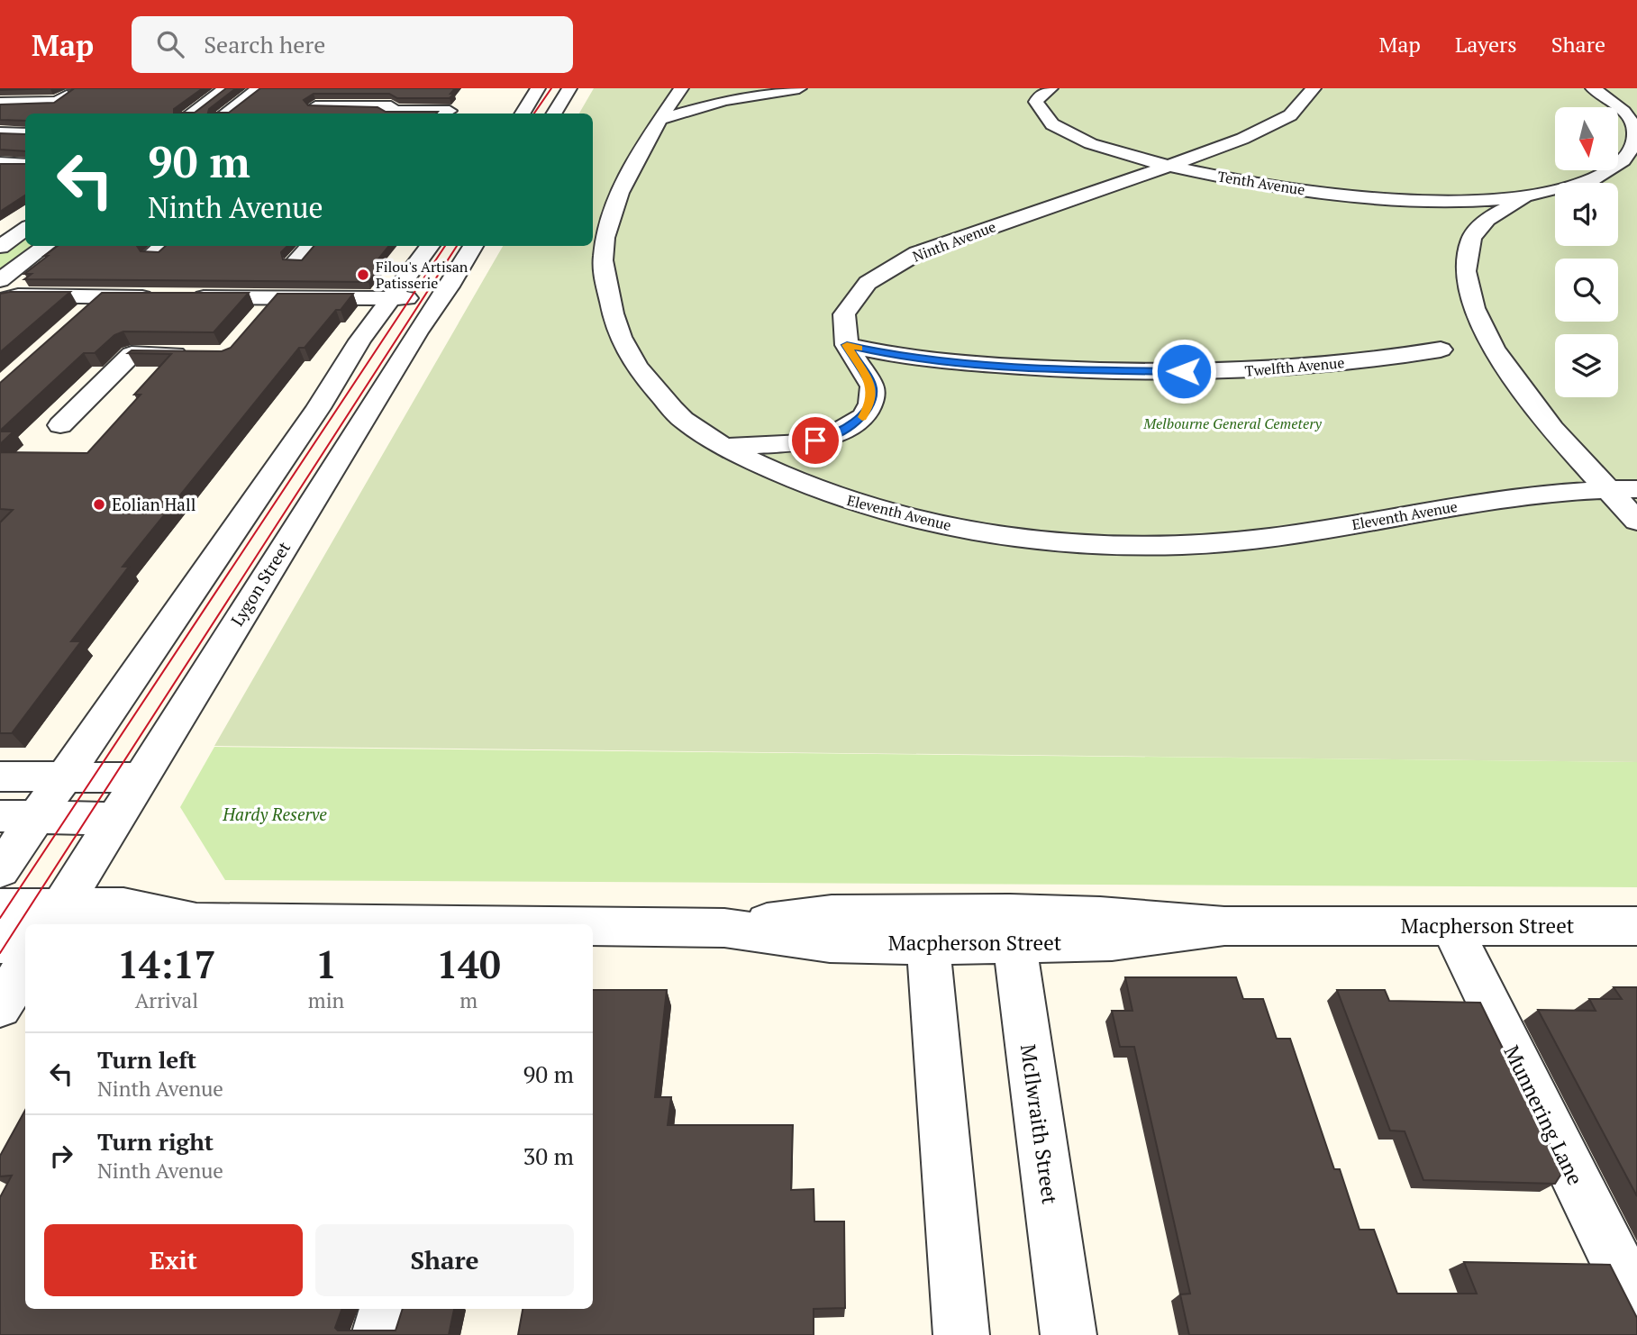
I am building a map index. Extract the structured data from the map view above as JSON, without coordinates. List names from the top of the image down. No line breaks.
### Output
{"streets":{"street":["Tenth Avenue","Ninth Avenue","Twelfth Avenue","Eleventh Avenue","Lygon Street","Macpherson Street","Munnering Lane","McIlwraith Street"]},"crossings":[["Tenth Avenue","Ninth Avenue"],["Tenth Avenue","Eleventh Avenue"],["Ninth Avenue","Twelfth Avenue"],["Ninth Avenue","Eleventh Avenue"],["Lygon Street","Macpherson Street"],["Macpherson Street","Munnering Lane"],["Macpherson Street","McIlwraith Street"]],"parks":["Melbourne General Cemetery","Hardy Reserve"],"places":["Filou's Artisan Patisserie","Eolian Hall"],"north":"bottom","page":{"header":"Map","search":"Search here","nav":["Map","Layers","Share"],"turn":["90 m","Ninth Avenue"],"eta":["14:17","Arrival","1","min","140","m"],"list":[{"name":"Turn left","note":"Ninth Avenue","value":"90 m"},{"name":"Turn right","note":"Ninth Avenue","value":"30 m"}],"buttons":["Exit","Share"]}}
